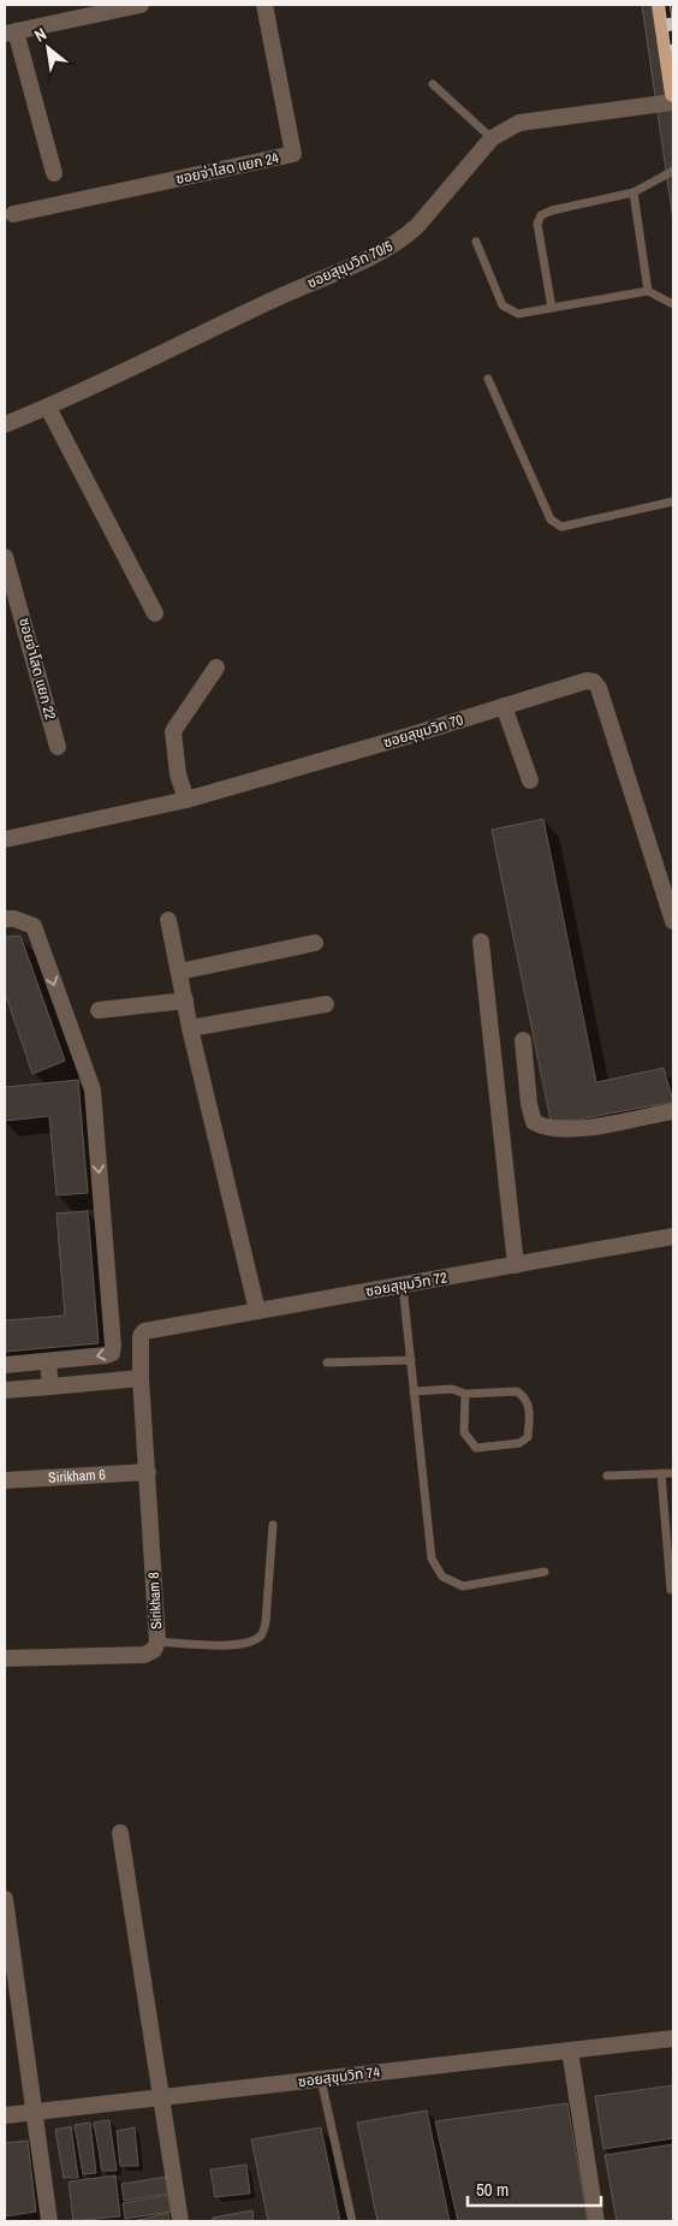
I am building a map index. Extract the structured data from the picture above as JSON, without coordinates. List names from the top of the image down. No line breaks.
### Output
{"streets":{"street":["ซอยจ่าโสด แยก 24","ซอยสุขุมวิท 70/5","ซอยจ่าโสด แยก 22","ซอยสุขุมวิท 70","ซอยสุขุมวิท 72","Sirikham 6","Sirikham 8","ซอยสุขุมวิท 74"]},"crossings":[["ซอยสุขุมวิท 72","Sirikham 8"],["Sirikham 6","Sirikham 8"]],"scale_bar":"50 m","north":"top left"}
